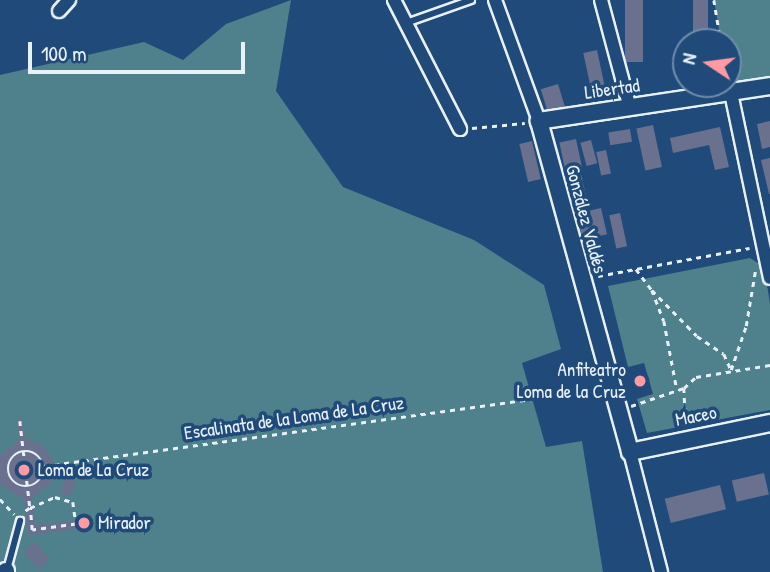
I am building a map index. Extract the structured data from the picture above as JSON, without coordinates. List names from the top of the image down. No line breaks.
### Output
{"streets":{"street":["Libertad","González Valdés","Maceo"],"path":["Escalinata de la Loma de La Cruz"]},"crossings":[["Libertad","González Valdés"],["González Valdés","Maceo"],["González Valdés","Escalinata de la Loma de La Cruz"]],"places":["Anfiteatro Loma de la Cruz","Loma de La Cruz","Mirador"],"scale_bar":"100 m","north":"left"}
